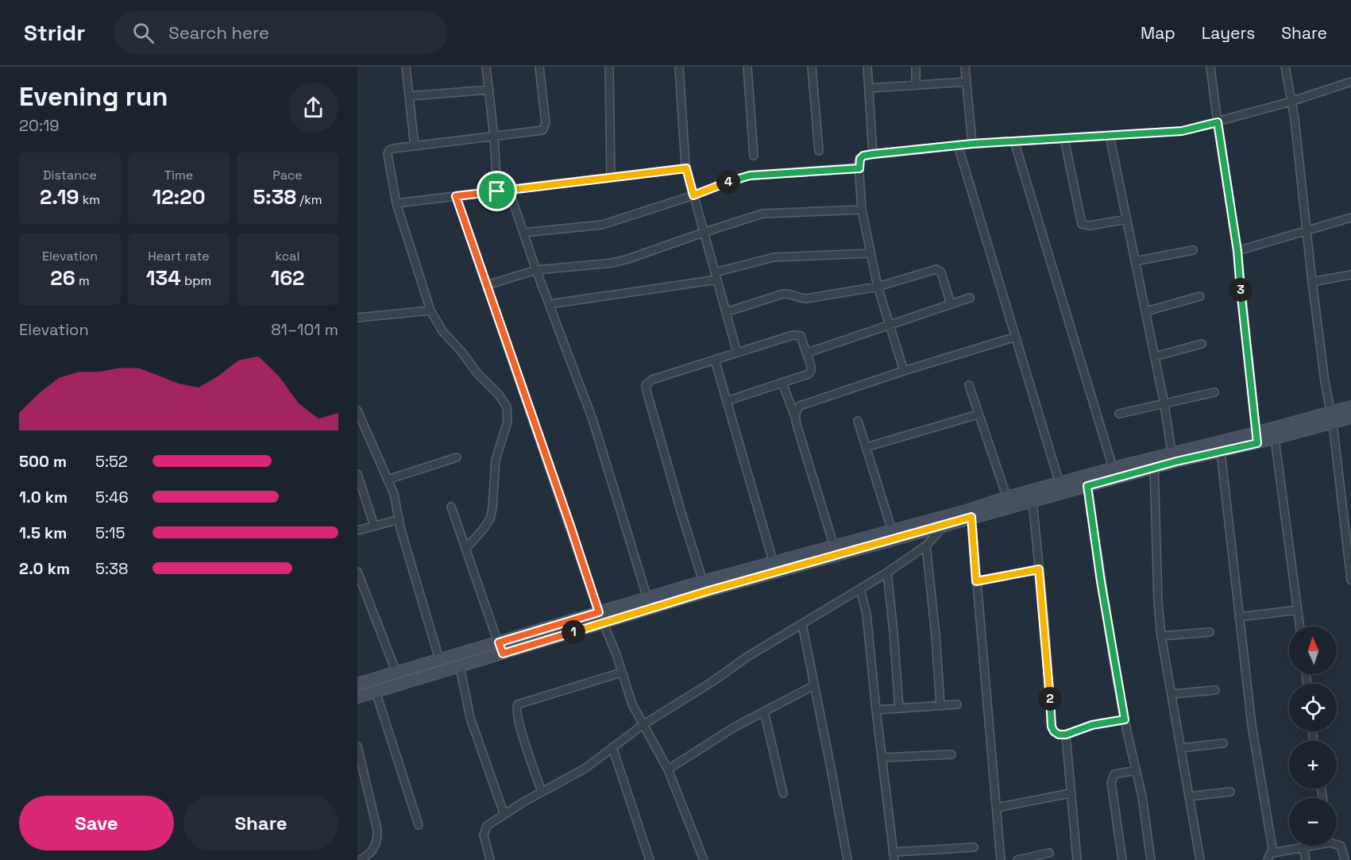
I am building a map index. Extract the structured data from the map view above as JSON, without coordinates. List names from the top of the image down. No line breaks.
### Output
{"north":"top","page":{"header":"Stridr","search":"Search here","nav":["Map","Layers","Share"],"heading":["Evening run","20:19"],"stats":[["Distance","2.19 km"],["Time","12:20"],["Pace","5:38 /km"],["Elevation","26 m"],["Heart rate","134 bpm"],["kcal","162"]],"pins":["4","3","1","2"],"chart":["Elevation","81–101 m"],"list":[{"name":"500 m","note":"5:52"},{"name":"1.0 km","note":"5:46"},{"name":"1.5 km","note":"5:15"},{"name":"2.0 km","note":"5:38"}],"map_buttons":["+","−"],"buttons":["Save","Share"]}}
